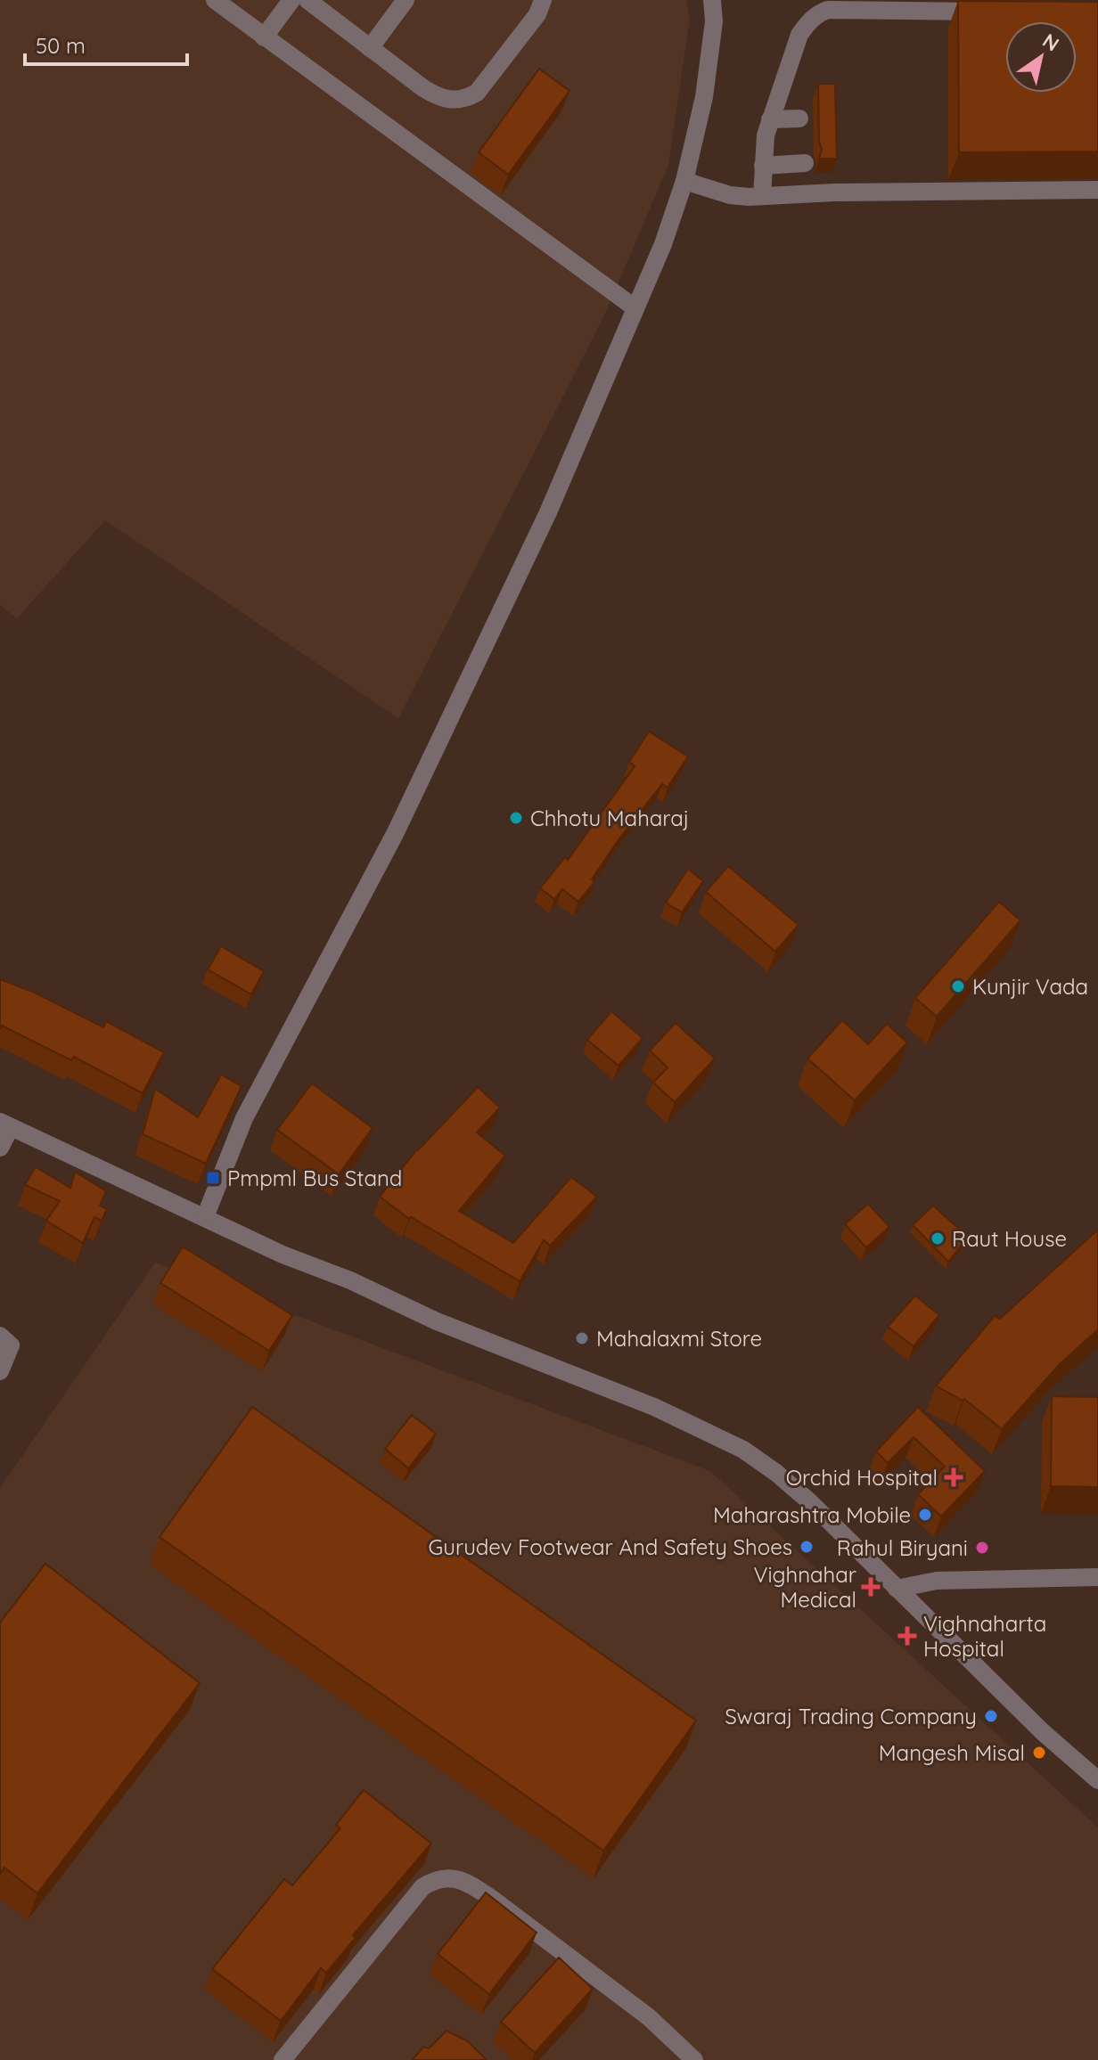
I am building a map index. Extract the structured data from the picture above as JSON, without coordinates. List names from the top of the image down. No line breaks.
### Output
{"places":{"other":["Chhotu Maharaj","Kunjir Vada","Raut House","Mahalaxmi Store","Maharashtra Mobile","Gurudev Footwear And Safety Shoes","Rahul Biryani","Swaraj Trading Company","Mangesh Misal"],"transit":["Pmpml Bus Stand"],"health":["Orchid Hospital","Vighnahar Medical","Vighnaharta Hospital"]},"scale_bar":"50 m","north":"top right"}
